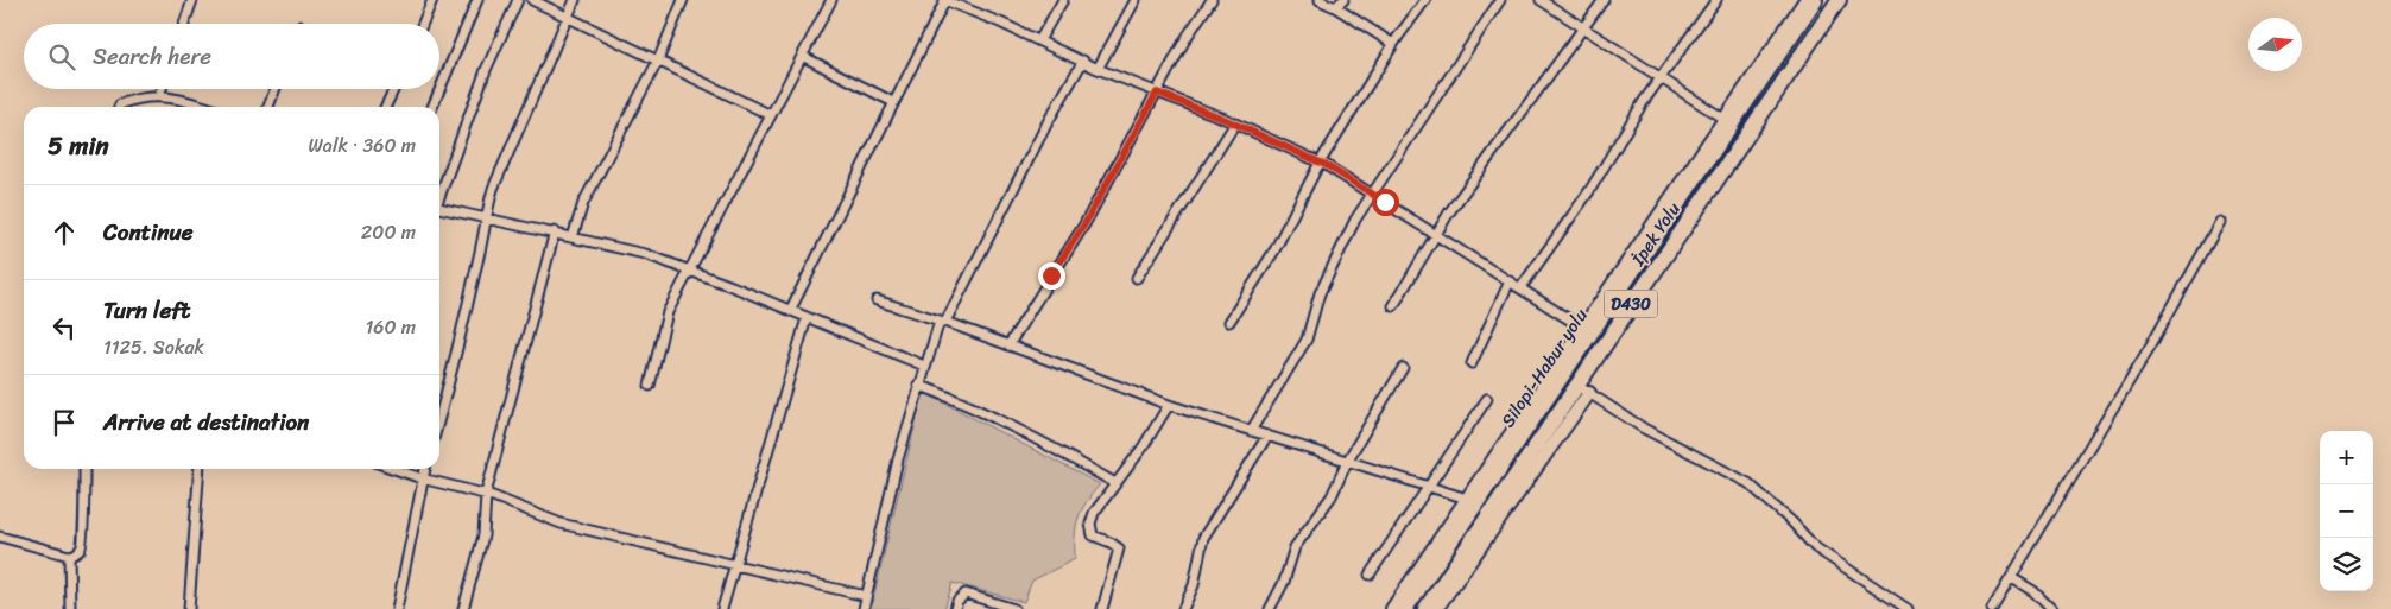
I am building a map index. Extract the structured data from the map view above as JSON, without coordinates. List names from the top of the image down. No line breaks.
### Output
{"streets":{"highway":["İpek Yolu","D430","Silopi-Habur yolu"]},"north":"right","page":{"search":"Search here","heading":["5 min","Walk · 360 m"],"list":[["Continue","200 m"],["Turn left","1125. Sokak","160 m"],"Arrive at destination"],"map_buttons":["+","−"]}}
